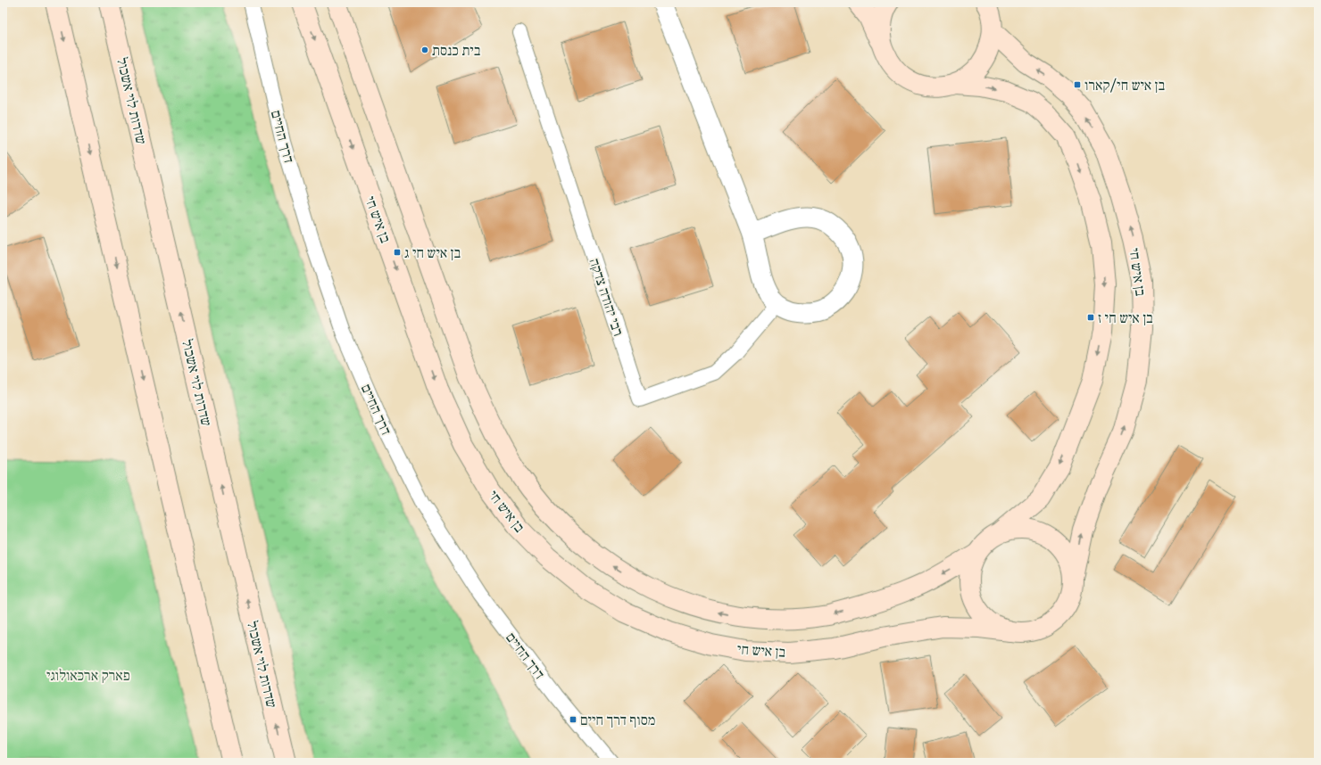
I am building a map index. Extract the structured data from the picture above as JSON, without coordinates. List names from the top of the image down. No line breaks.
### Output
{"streets":{"street":["שדרות לוי אשכול","בן איש חי"],"lane":["דרך החיים","רבי יהודה צדקה"]},"parks":["פארק ארכאולוגי"],"places":{"other":["בית כנסת"],"transit":["בן איש חי/קארו","בן איש חי ג","בן איש חי ז","מסוף דרך חיים"]}}
